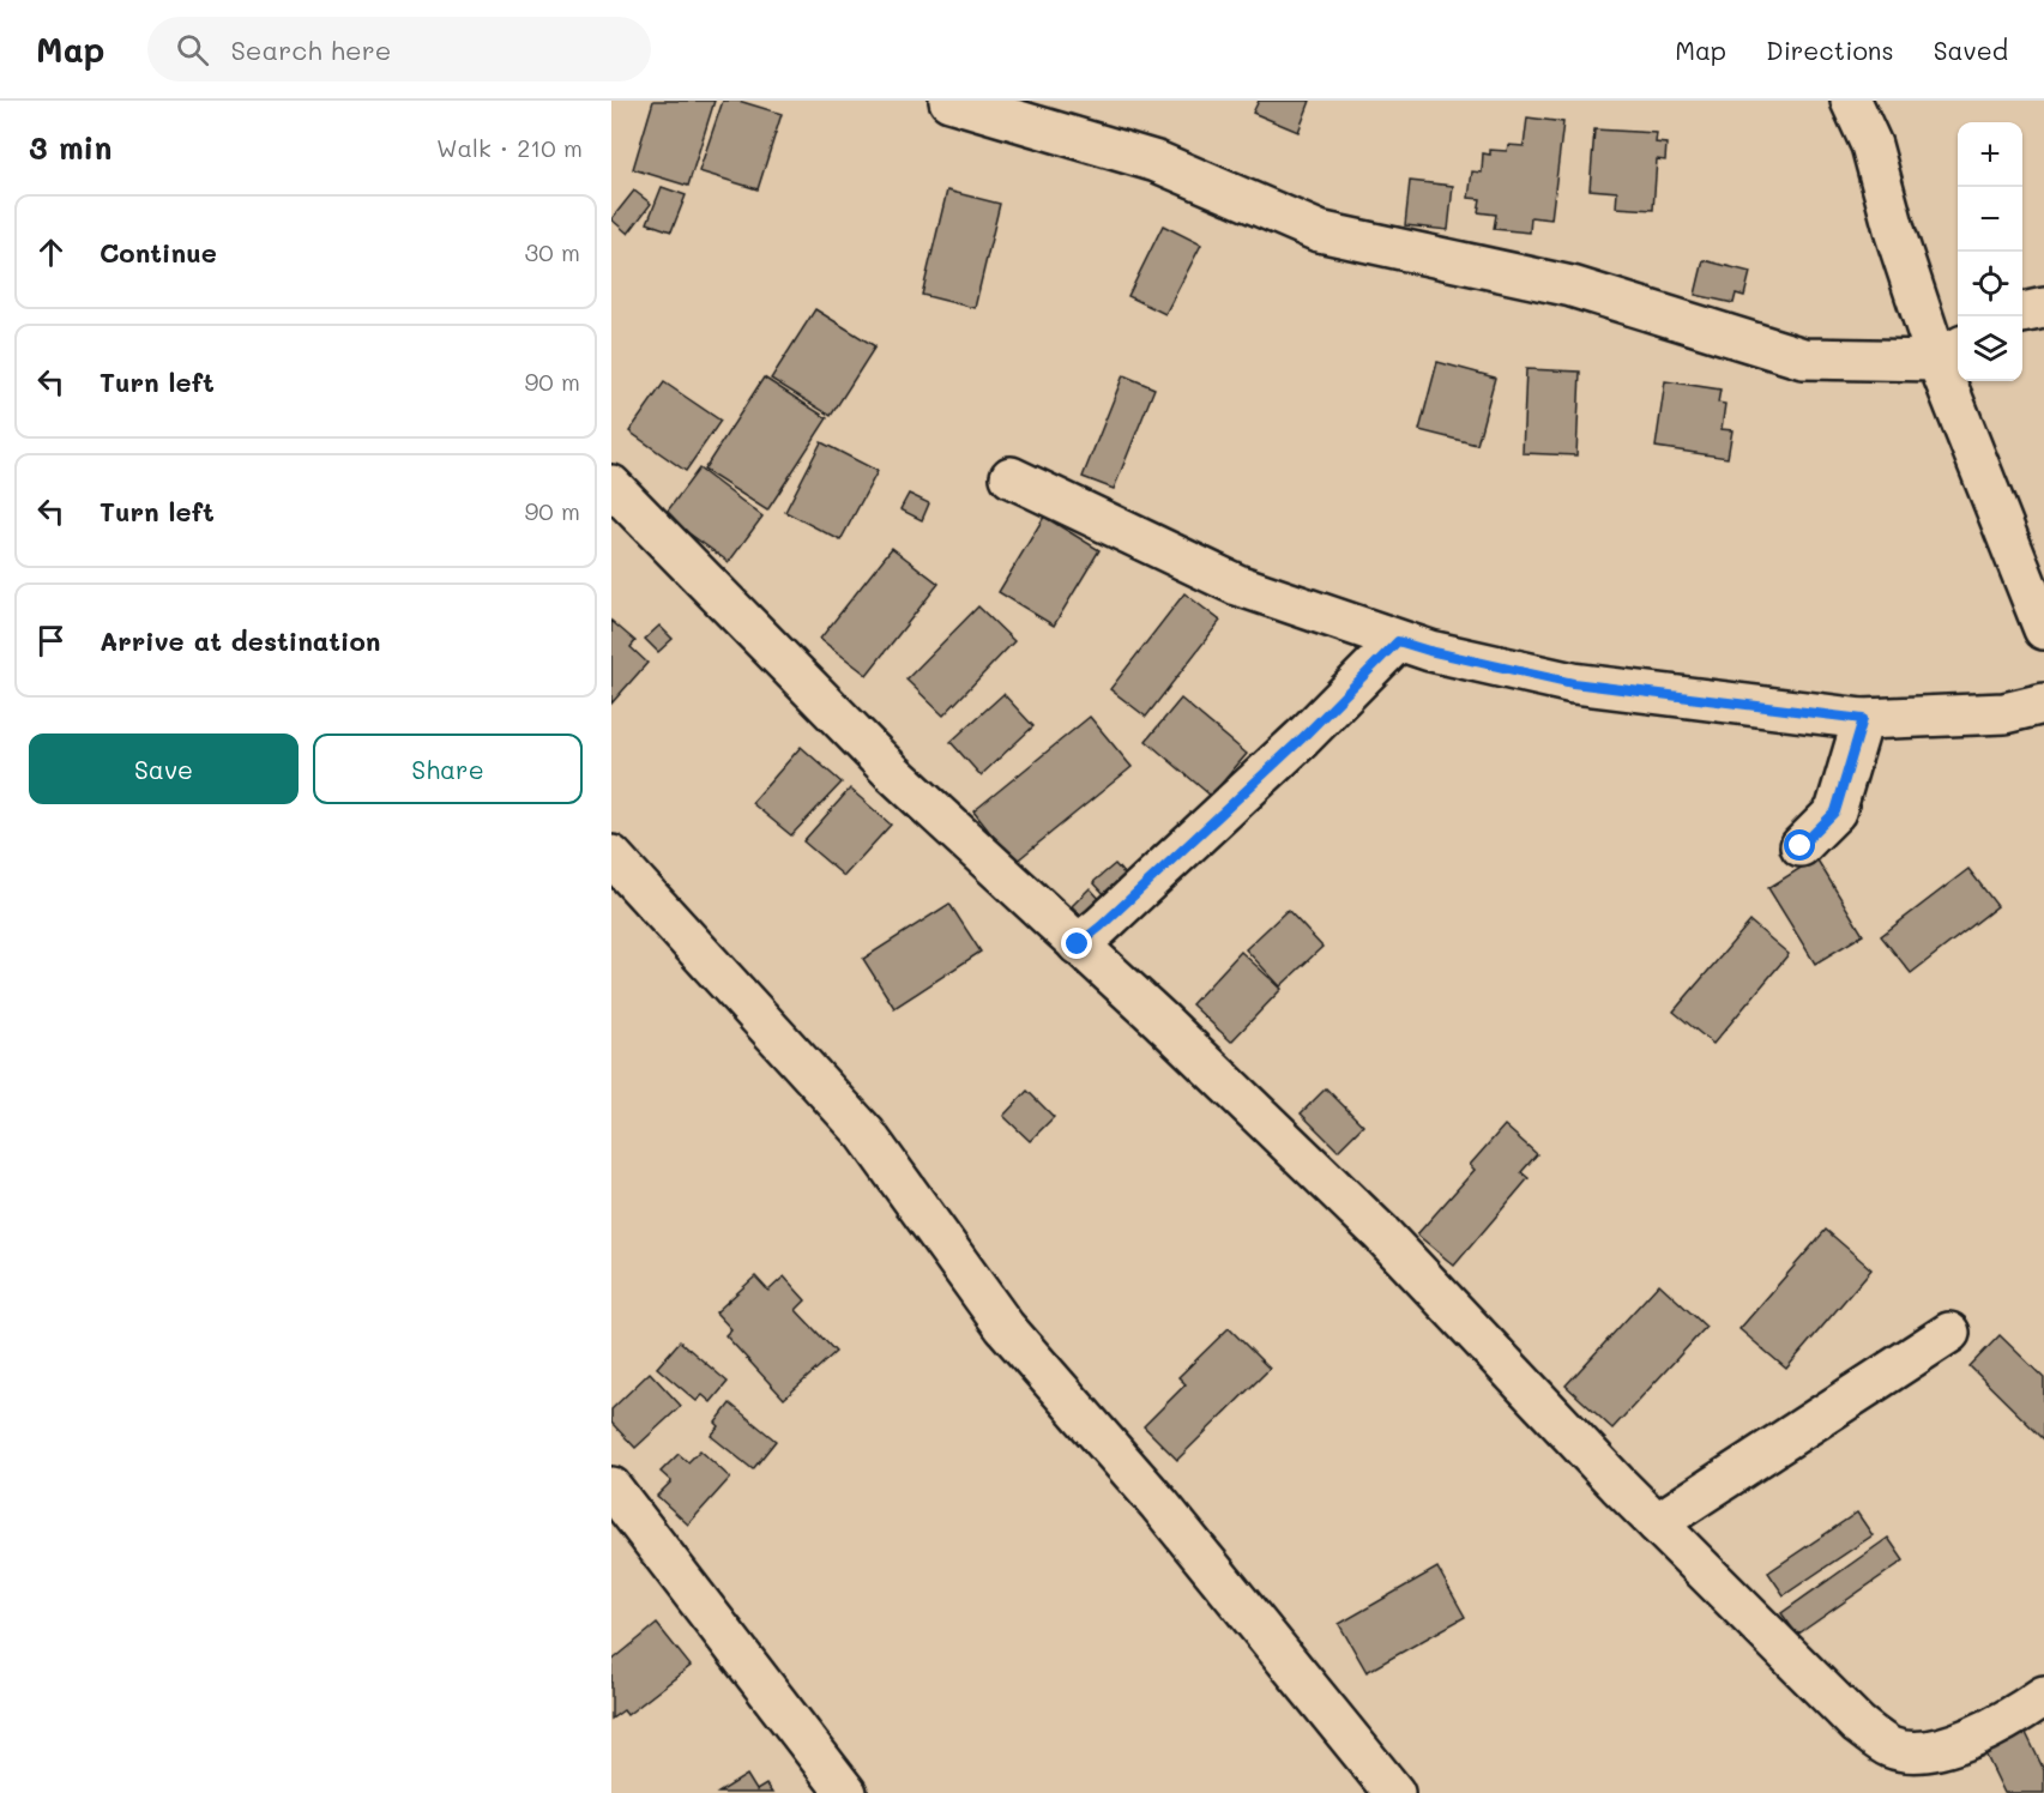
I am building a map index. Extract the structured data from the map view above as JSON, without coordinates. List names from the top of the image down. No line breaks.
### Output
{"page":{"header":"Map","search":"Search here","nav":["Map","Directions","Saved"],"heading":["3 min","Walk · 210 m"],"map_buttons":["+","−"],"list":[["Continue","30 m"],["Turn left","90 m"],["Turn left","90 m"],"Arrive at destination"],"buttons":["Save","Share"]}}
